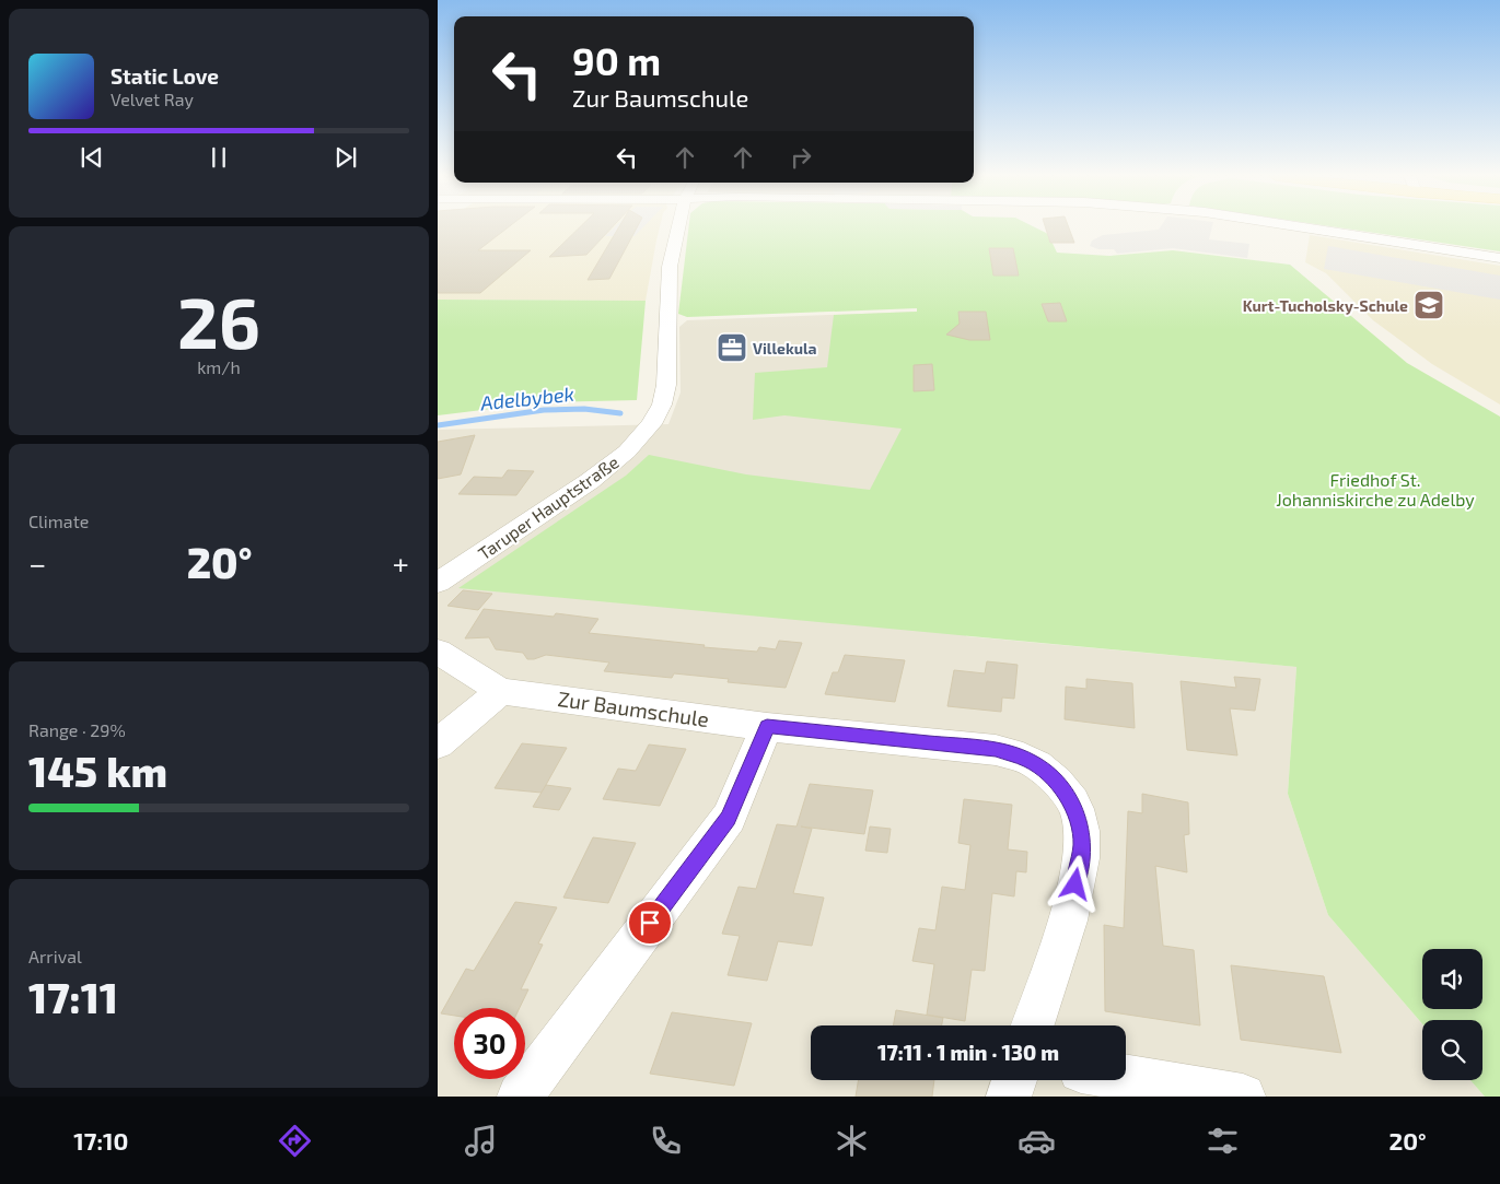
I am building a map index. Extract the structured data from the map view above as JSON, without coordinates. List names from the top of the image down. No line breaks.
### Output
{"streets":{"street":["Taruper Hauptstraße","Zur Baumschule"]},"water":["Adelbybek"],"parks":["Friedhof St. Johanniskirche zu Adelby"],"places":{"school or university":["Kurt-Tucholsky-Schule"],"office":["Villekula"]},"page":{"turn":["90 m","Zur Baumschule"],"song":["Static Love","Velvet Ray"],"tile":[["26","km/h"],"Climate",["Range · 29%","145 km"],["Arrival","17:11"]],"heat":["−","20°","+"],"limit":"30","trip":"17:11 · 1 min · 130 m","tabs":["17:10","20°"]}}
